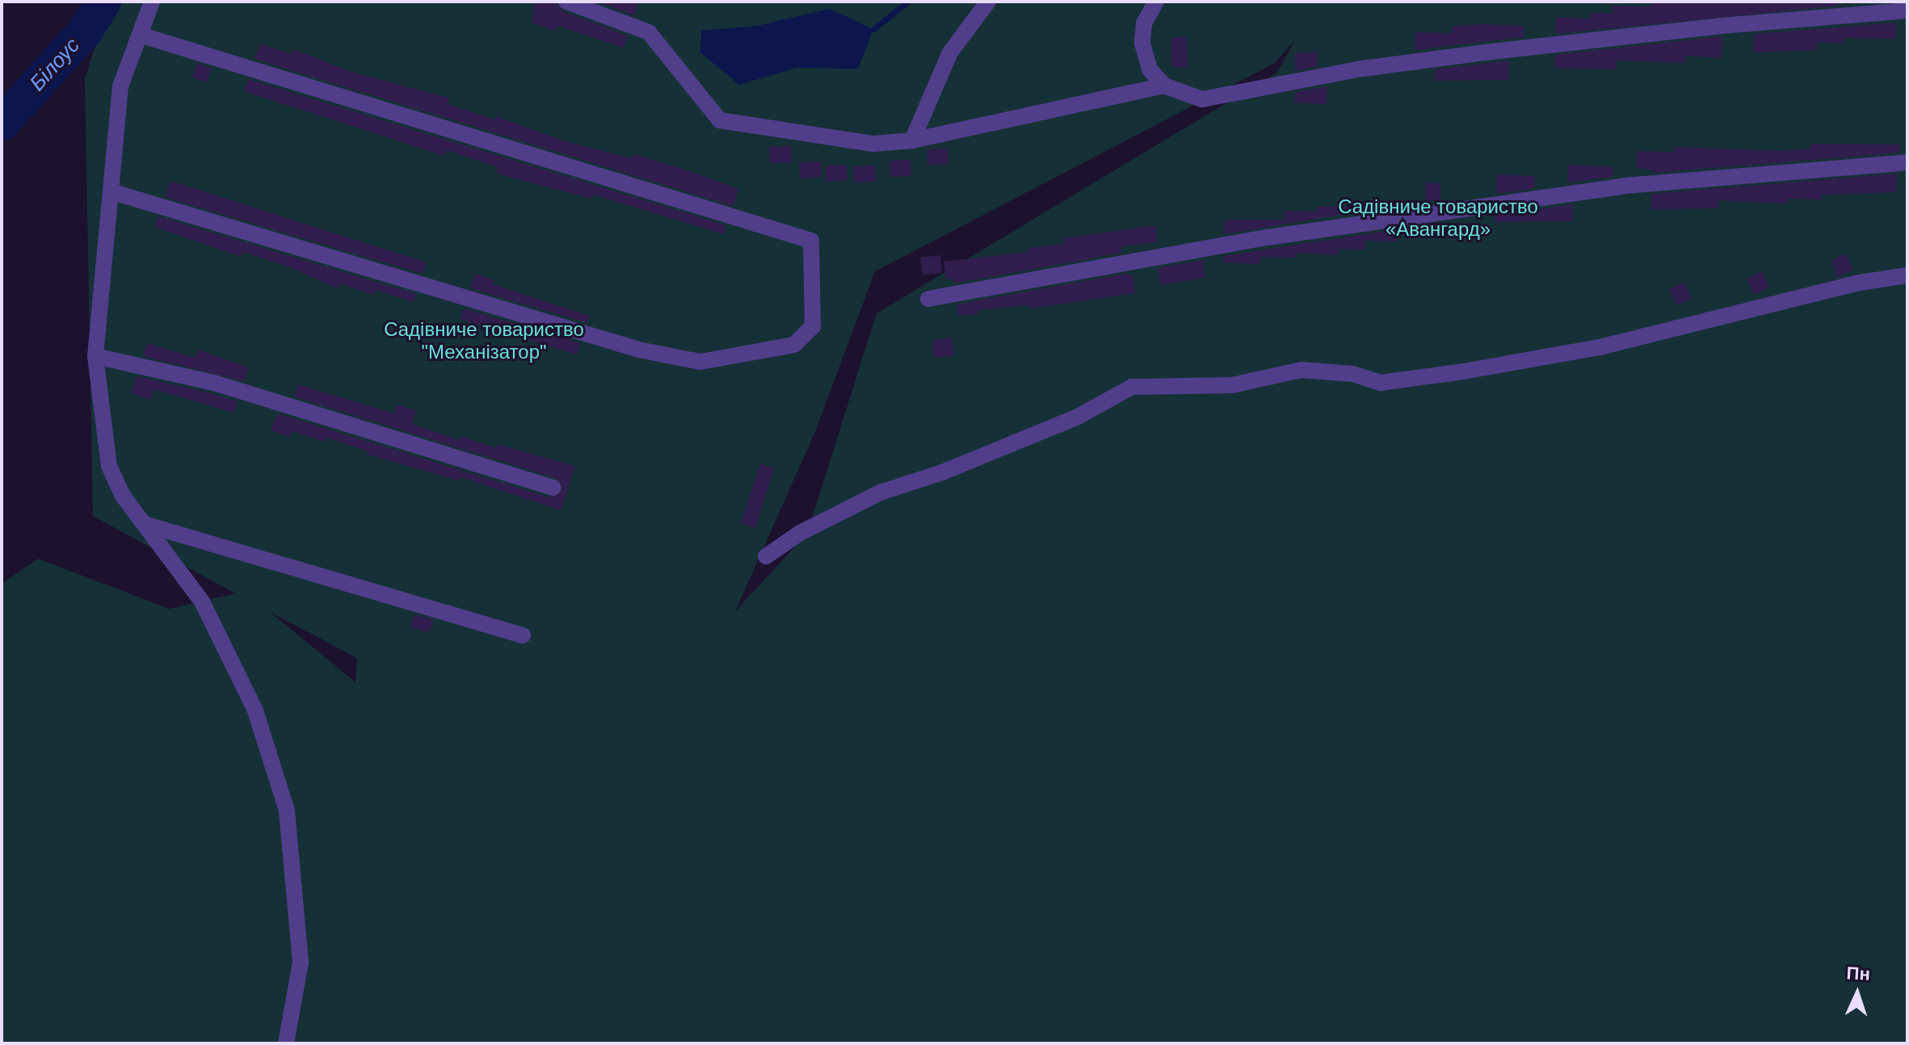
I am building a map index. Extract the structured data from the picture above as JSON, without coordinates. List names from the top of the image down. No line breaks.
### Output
{"water":["Білоус"],"parks":["Садівниче товариство «Авангард»","Садівниче товариство \"Механізатор\""],"north":"top"}
